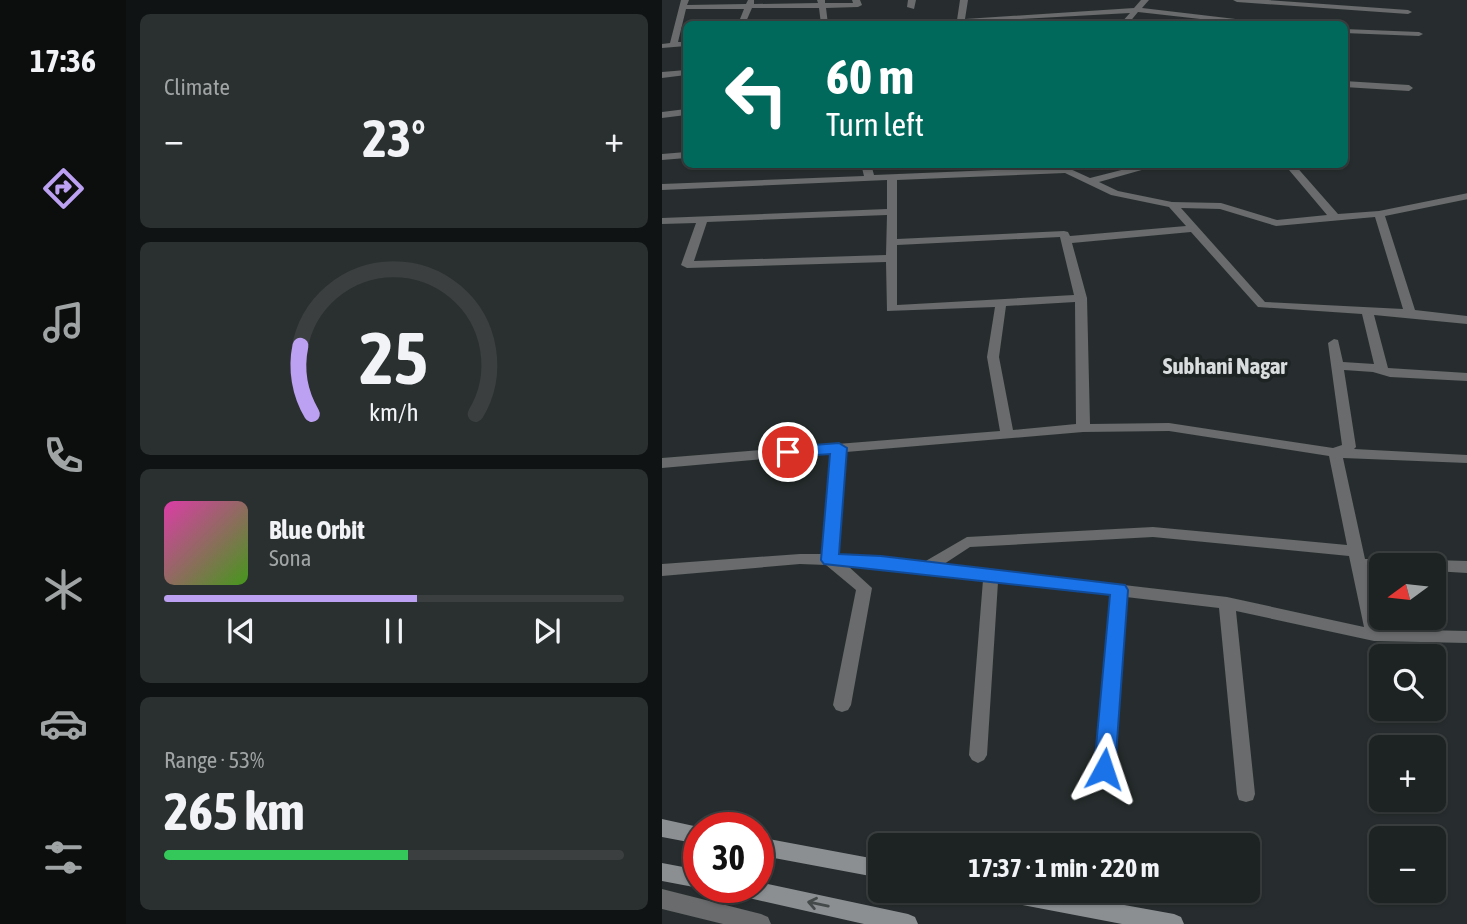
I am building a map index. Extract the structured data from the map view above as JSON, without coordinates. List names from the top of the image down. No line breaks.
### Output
{"districts":["Subhani Nagar"],"north":"left","page":{"tabs":"17:36","tile":["Climate",["Range · 53%","265 km"]],"turn":["60 m","Turn left"],"heat":["−","23°","+"],"song":["Blue Orbit","Sona"],"map_buttons":["+","−"],"limit":"30","trip":"17:37 · 1 min · 220 m","gauge":["25","km/h"]}}
